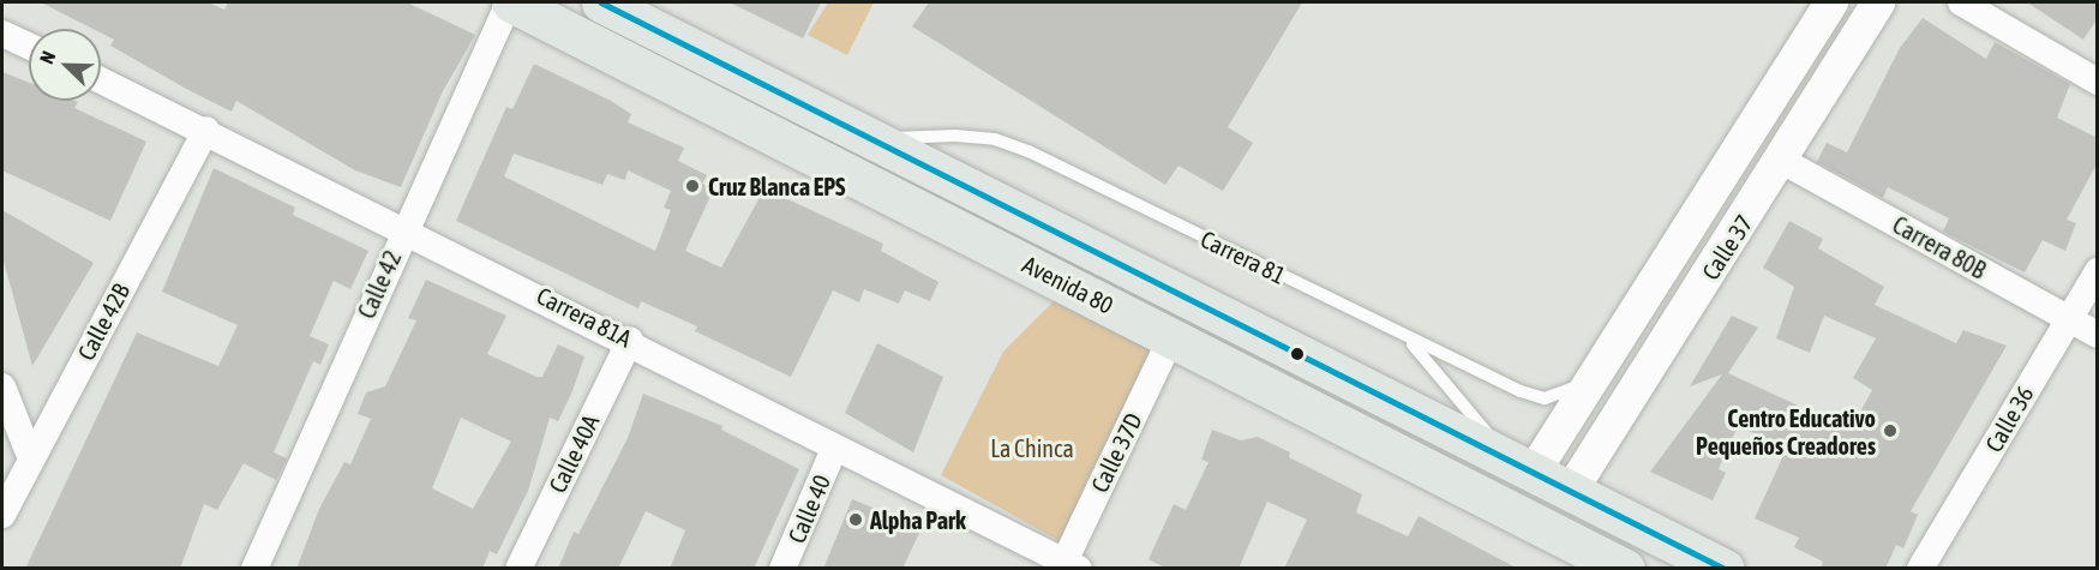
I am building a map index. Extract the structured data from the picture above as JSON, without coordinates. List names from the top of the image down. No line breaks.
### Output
{"streets":{"main road":["Avenida 80"],"street":["Calle 37","Carrera 80B","Calle 42","Carrera 81A","Calle 42B","Calle 36","Calle 37D","Calle 40A","Calle 40"],"lane":["Carrera 81"]},"crossings":[["Calle 37","Carrera 80B"],["Calle 37","Carrera 81"],["Calle 37","Avenida 80"],["Carrera 80B","Calle 36"],["Carrera 81","Avenida 80"],["Calle 42","Avenida 80"],["Calle 42","Carrera 81A"],["Avenida 80","Calle 37D"],["Carrera 81A","Calle 42B"],["Carrera 81A","Calle 37D"],["Carrera 81A","Calle 40A"],["Carrera 81A","Calle 40"]],"parks":["La Chinca"],"places":["Cruz Blanca EPS","Centro Educativo Pequeños Creadores","Alpha Park"],"north":"top left"}
